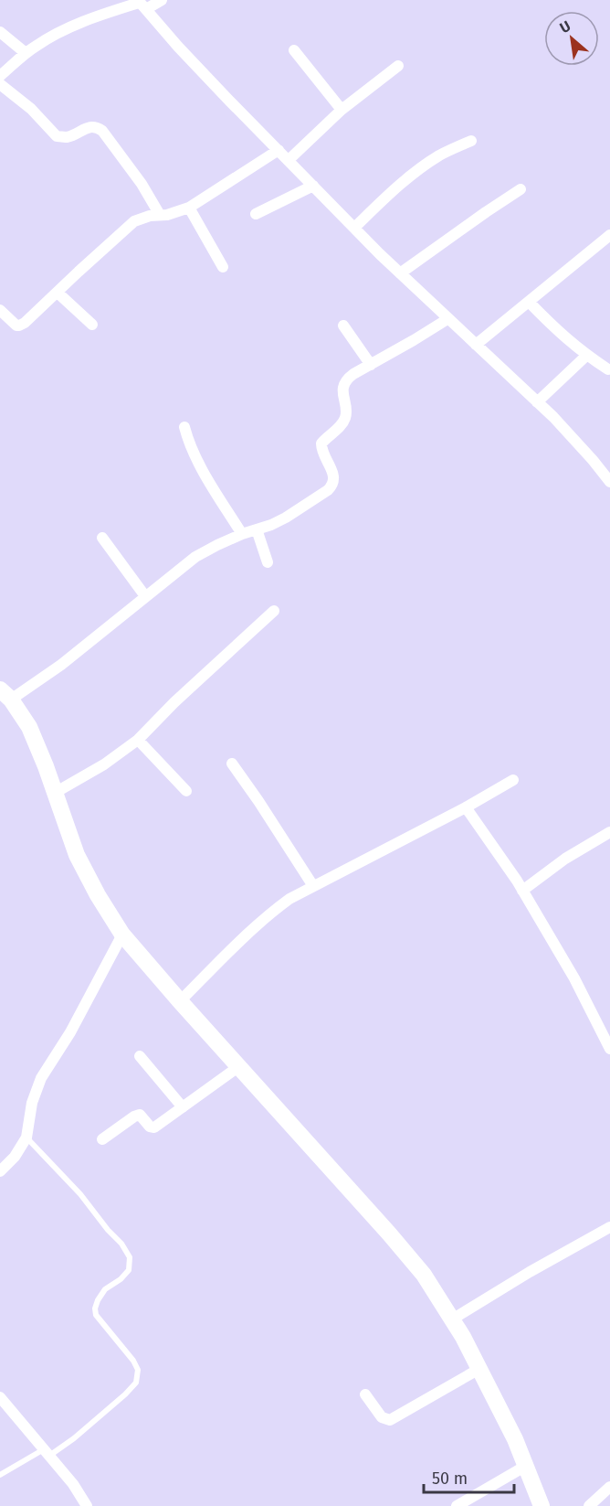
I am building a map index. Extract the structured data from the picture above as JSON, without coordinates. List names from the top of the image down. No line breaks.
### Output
{"scale_bar":"50 m","north":"top left"}
